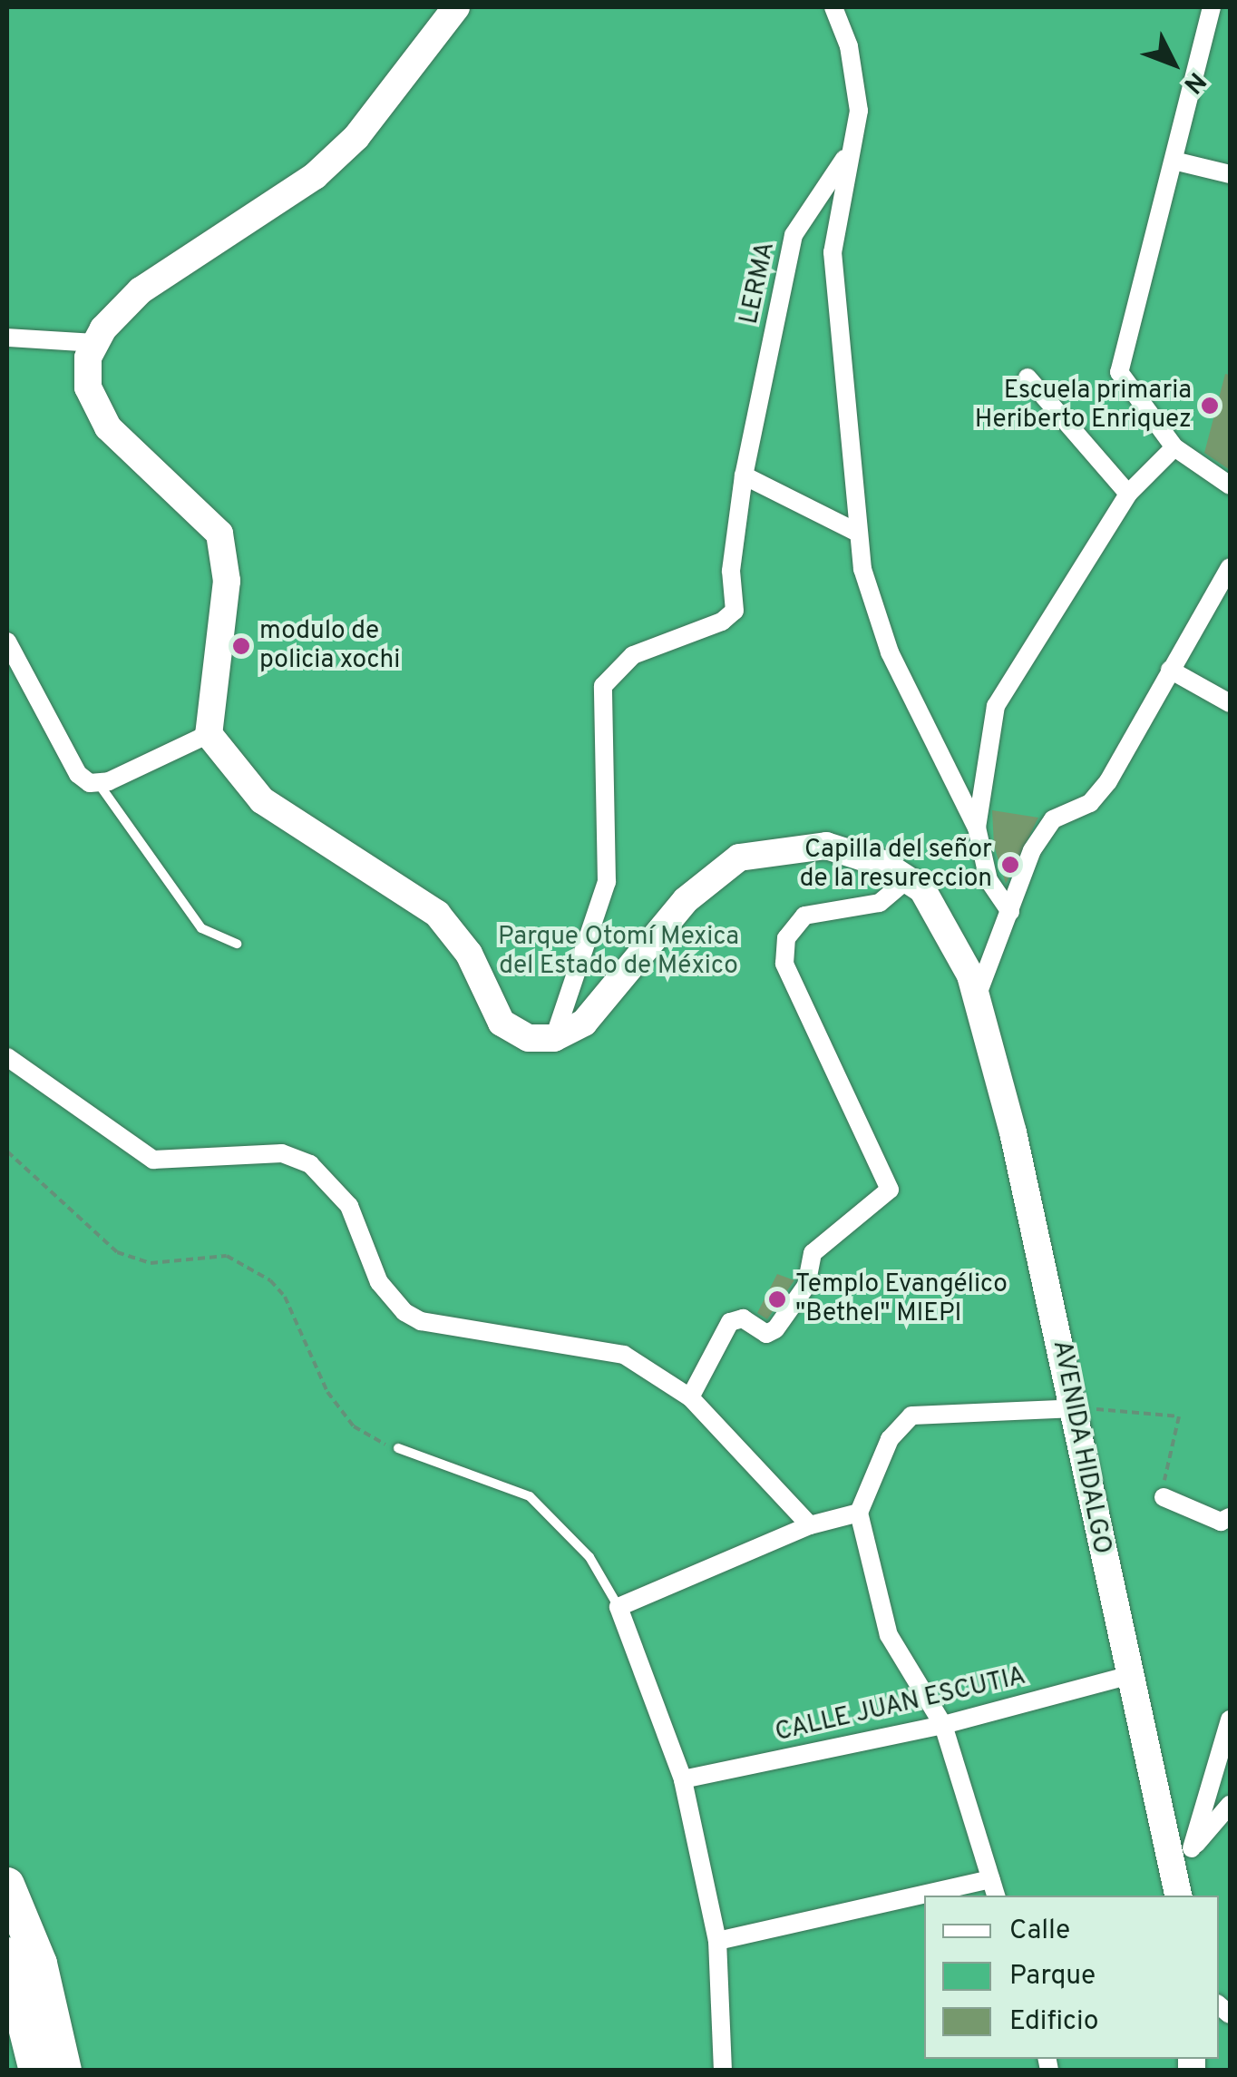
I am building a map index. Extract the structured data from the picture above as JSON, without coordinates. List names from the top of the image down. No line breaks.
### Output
{"streets":{"main road":["AVENIDA HIDALGO"],"street":["LERMA","CALLE JUAN ESCUTIA"]},"crossings":[["AVENIDA HIDALGO","CALLE JUAN ESCUTIA"]],"parks":["Parque Otomí Mexica del Estado de México"],"places":["Escuela primaria Heriberto Enriquez","modulo de policia xochi","Capilla del señor de la resureccion","Templo Evangélico \"Bethel\" MIEPI"],"legend":["Calle","Parque","Edificio"],"north":"bottom right"}
